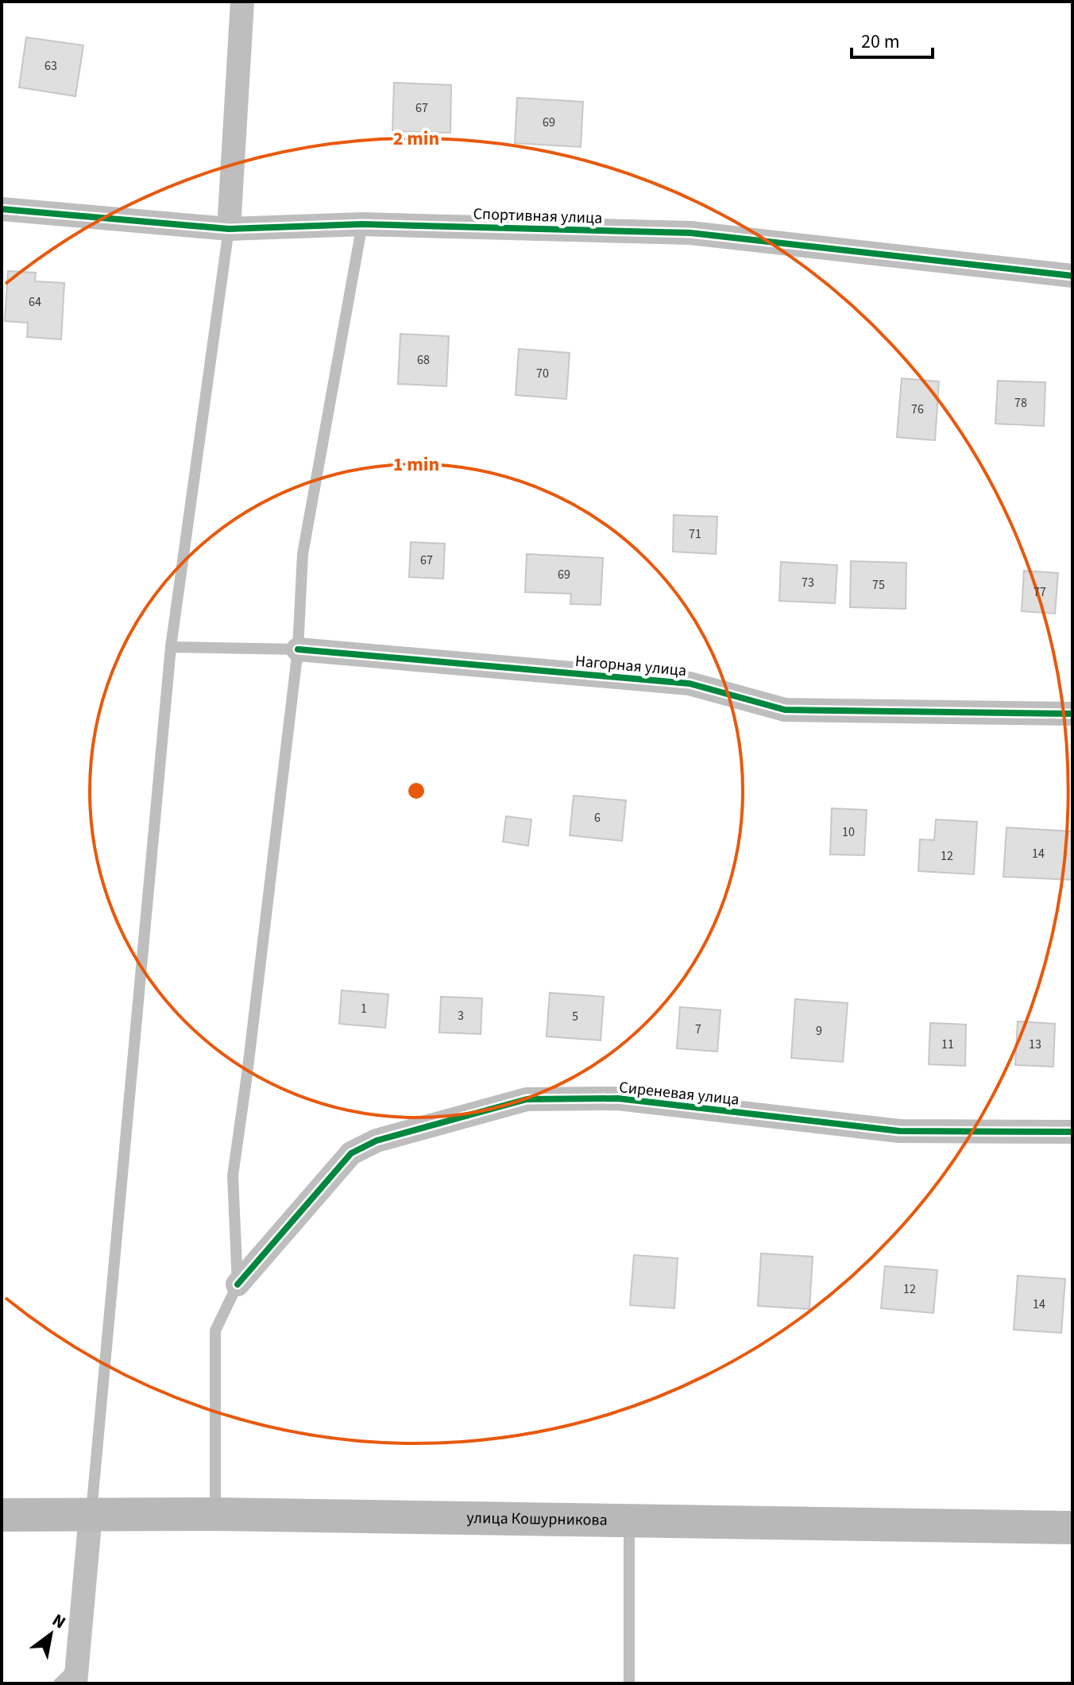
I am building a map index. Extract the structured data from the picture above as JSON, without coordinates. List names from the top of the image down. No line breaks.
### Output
{"streets":{"main road":["улица Кошурникова"],"street":["Спортивная улица","Нагорная улица","Сиреневая улица"]},"house_numbers":["63","67","69","64","68","70","78","76","71","67","69","73","75","77","6","10","14","12","1","3","5","7","9","11","13","12","14"],"scale_bar":"20 m","north":"top right","rings":["2 min","1 min"]}
